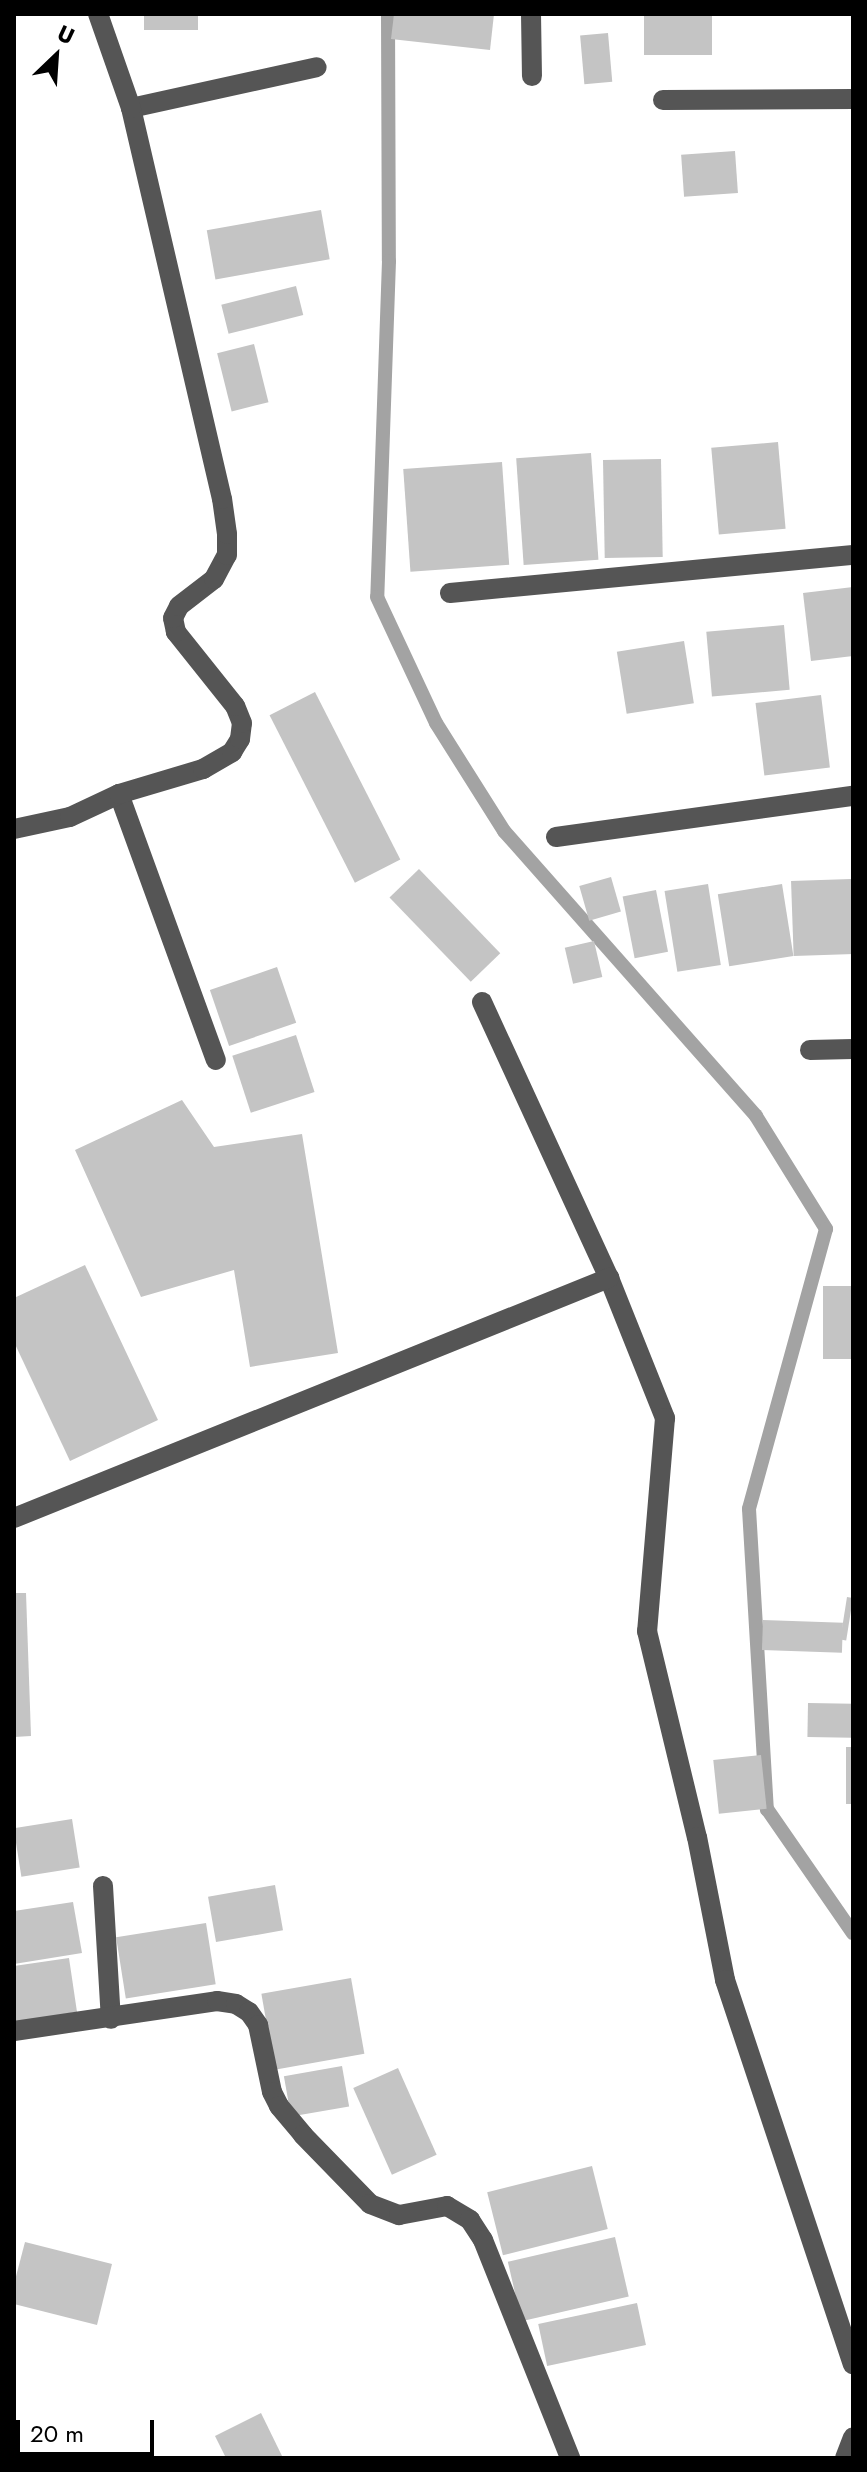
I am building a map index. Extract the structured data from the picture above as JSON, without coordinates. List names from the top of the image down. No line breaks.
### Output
{"scale_bar":"20 m","north":"top right"}
